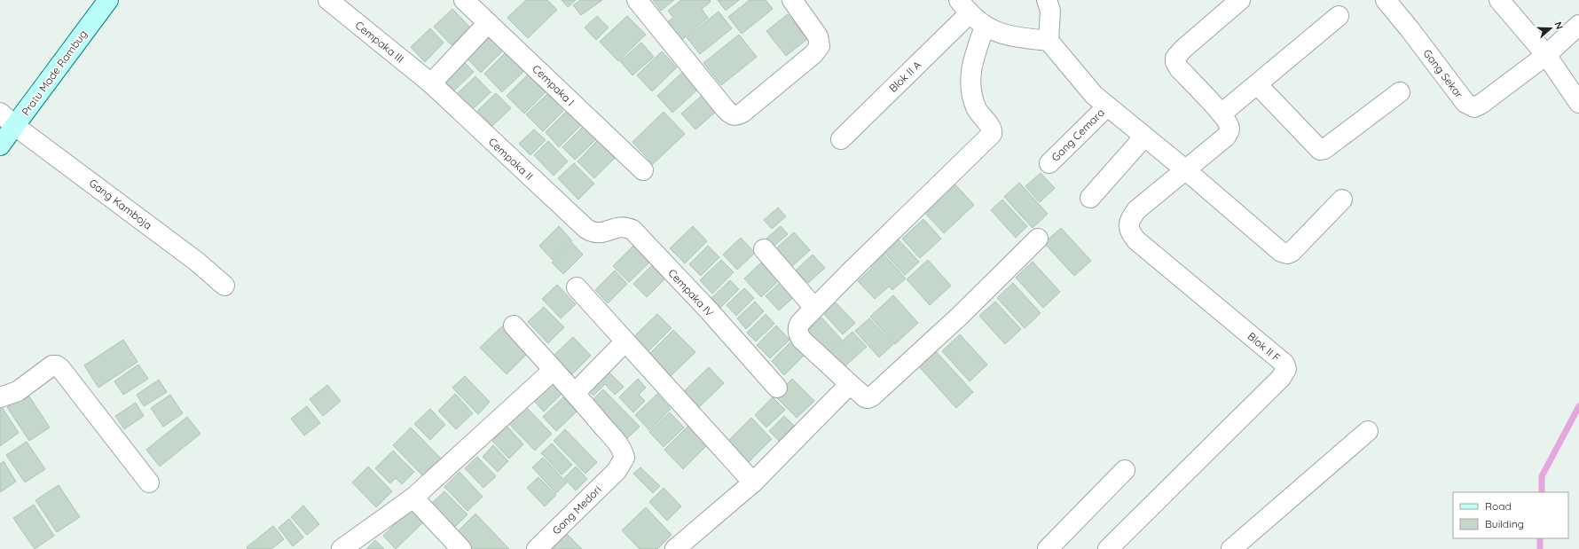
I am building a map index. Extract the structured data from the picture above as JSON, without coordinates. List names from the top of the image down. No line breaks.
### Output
{"streets":{"street":["Cempaka III","Pratu Made Rambug","Gang Sekar","Blok II A","Cempaka I","Gang Cemara","Cempaka II","Gang Kamboja","Cempaka IV","Blok II F","Gang Medori"]},"crossings":[["Cempaka III","Cempaka II"],["Pratu Made Rambug","Gang Kamboja"],["Cempaka II","Cempaka IV"]],"legend":["Road","Building"],"north":"right"}
